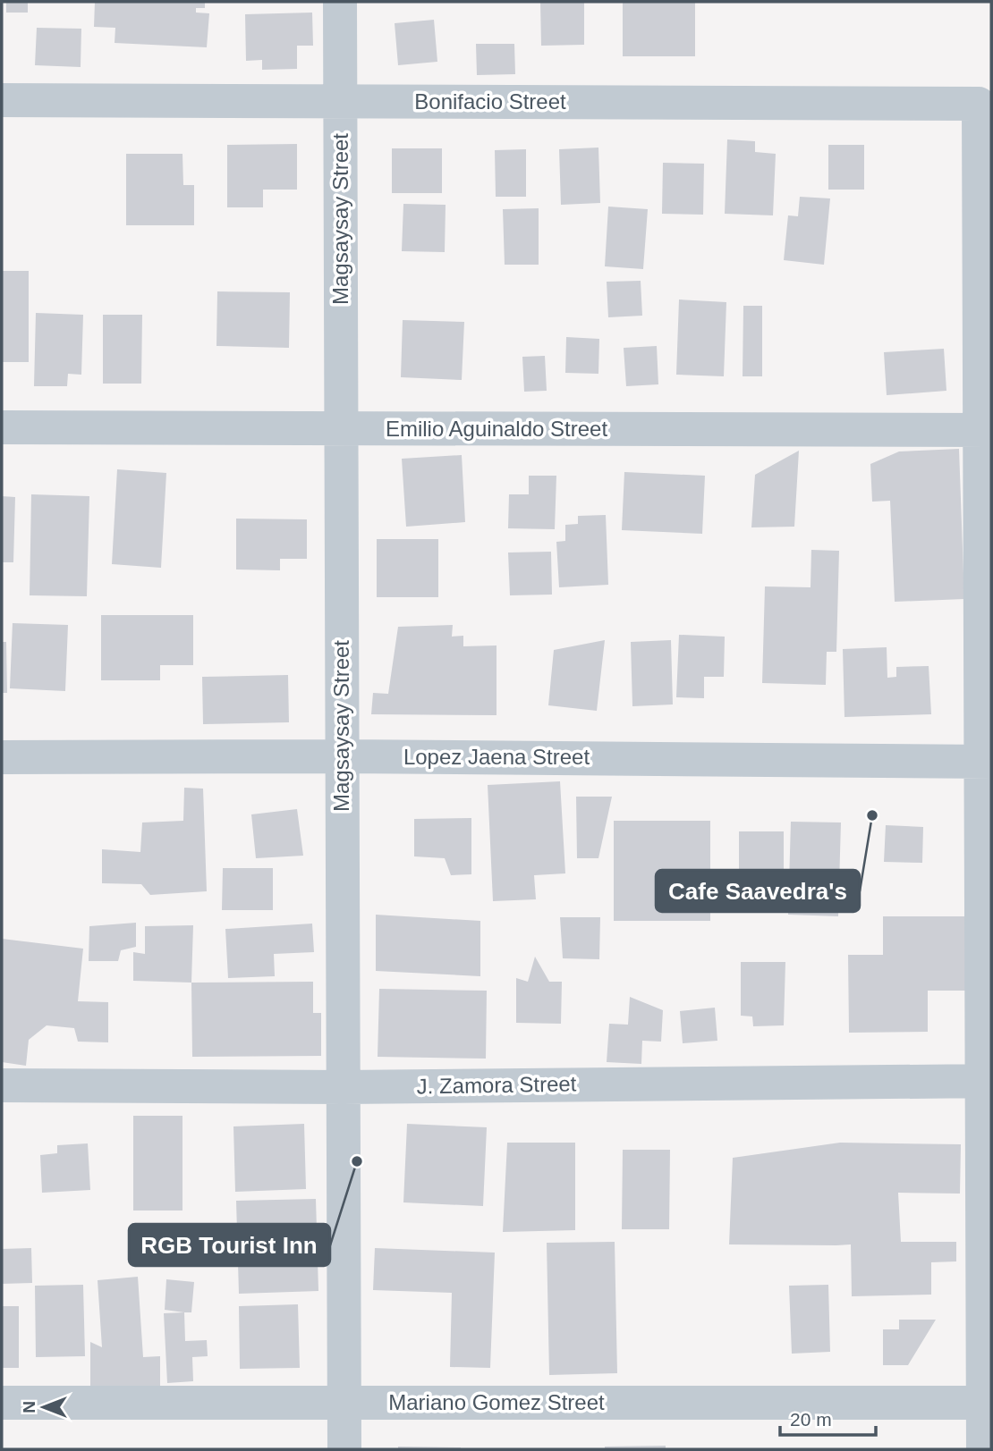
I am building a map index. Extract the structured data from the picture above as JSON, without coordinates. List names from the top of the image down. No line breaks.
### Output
{"streets":{"street":["Bonifacio Street","Magsaysay Street","Emilio Aguinaldo Street","Lopez Jaena Street","J. Zamora Street","Mariano Gomez Street"]},"crossings":[["Bonifacio Street","Magsaysay Street"],["Bonifacio Street","Emilio Aguinaldo Street"],["Magsaysay Street","Emilio Aguinaldo Street"],["Magsaysay Street","Lopez Jaena Street"],["Magsaysay Street","J. Zamora Street"],["Magsaysay Street","Mariano Gomez Street"]],"places":["Cafe Saavedra's","RGB Tourist Inn"],"scale_bar":"20 m","north":"left"}
